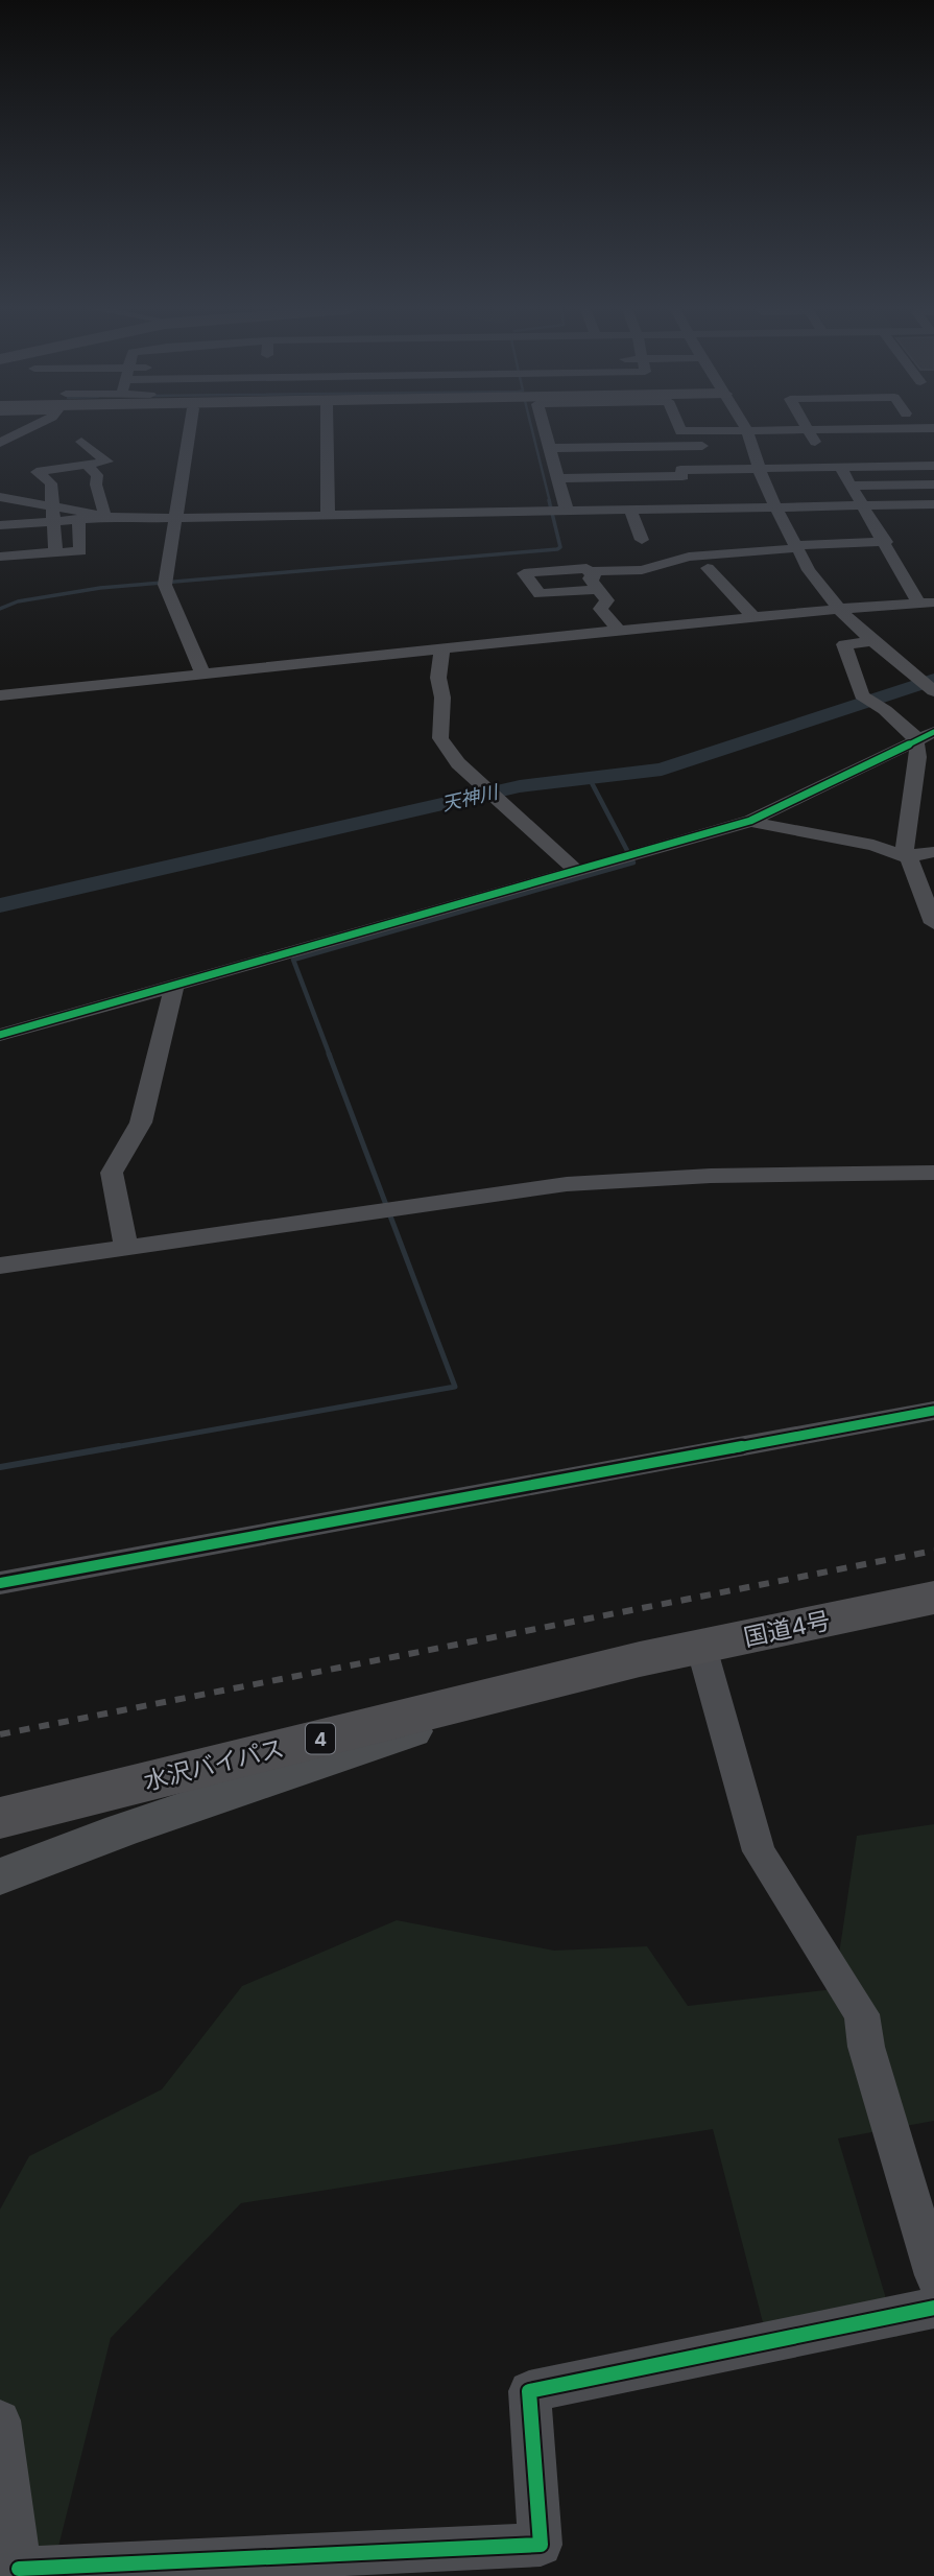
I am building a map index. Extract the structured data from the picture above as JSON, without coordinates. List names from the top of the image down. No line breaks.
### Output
{"streets":{"highway":["国道4号","4","水沢バイパス"]},"crossings":[["国道4号","水沢バイパス"]],"water":["天神川"]}
